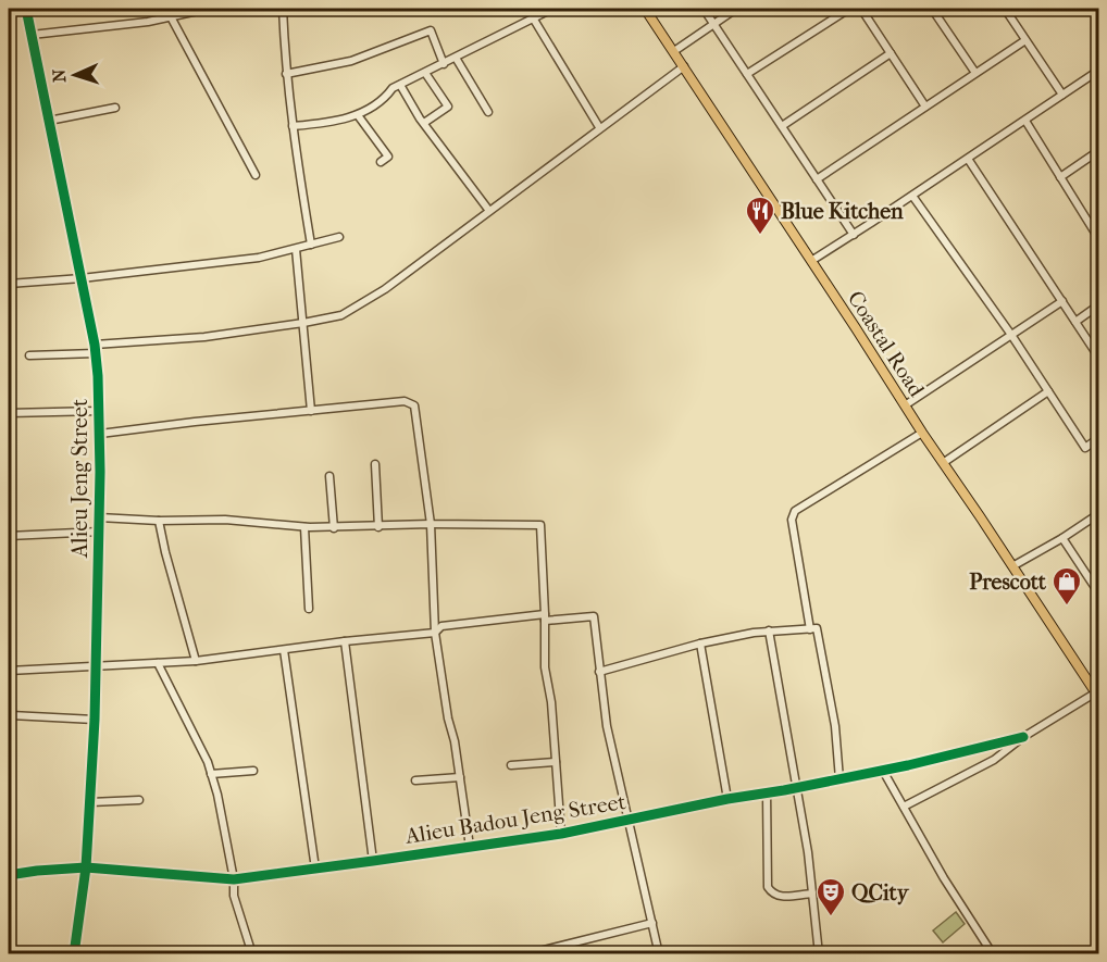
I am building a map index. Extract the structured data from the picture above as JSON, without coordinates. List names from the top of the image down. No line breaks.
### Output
{"streets":{"main road":["Coastal Road"],"street":["Alieu Jeng Street","Alieu Badou Jeng Street"]},"crossings":[["Alieu Jeng Street","Alieu Badou Jeng Street"]],"places":{"restaurant":["Blue Kitchen"],"shop":["Prescott"],"theatre":["QCity"]},"north":"left"}
